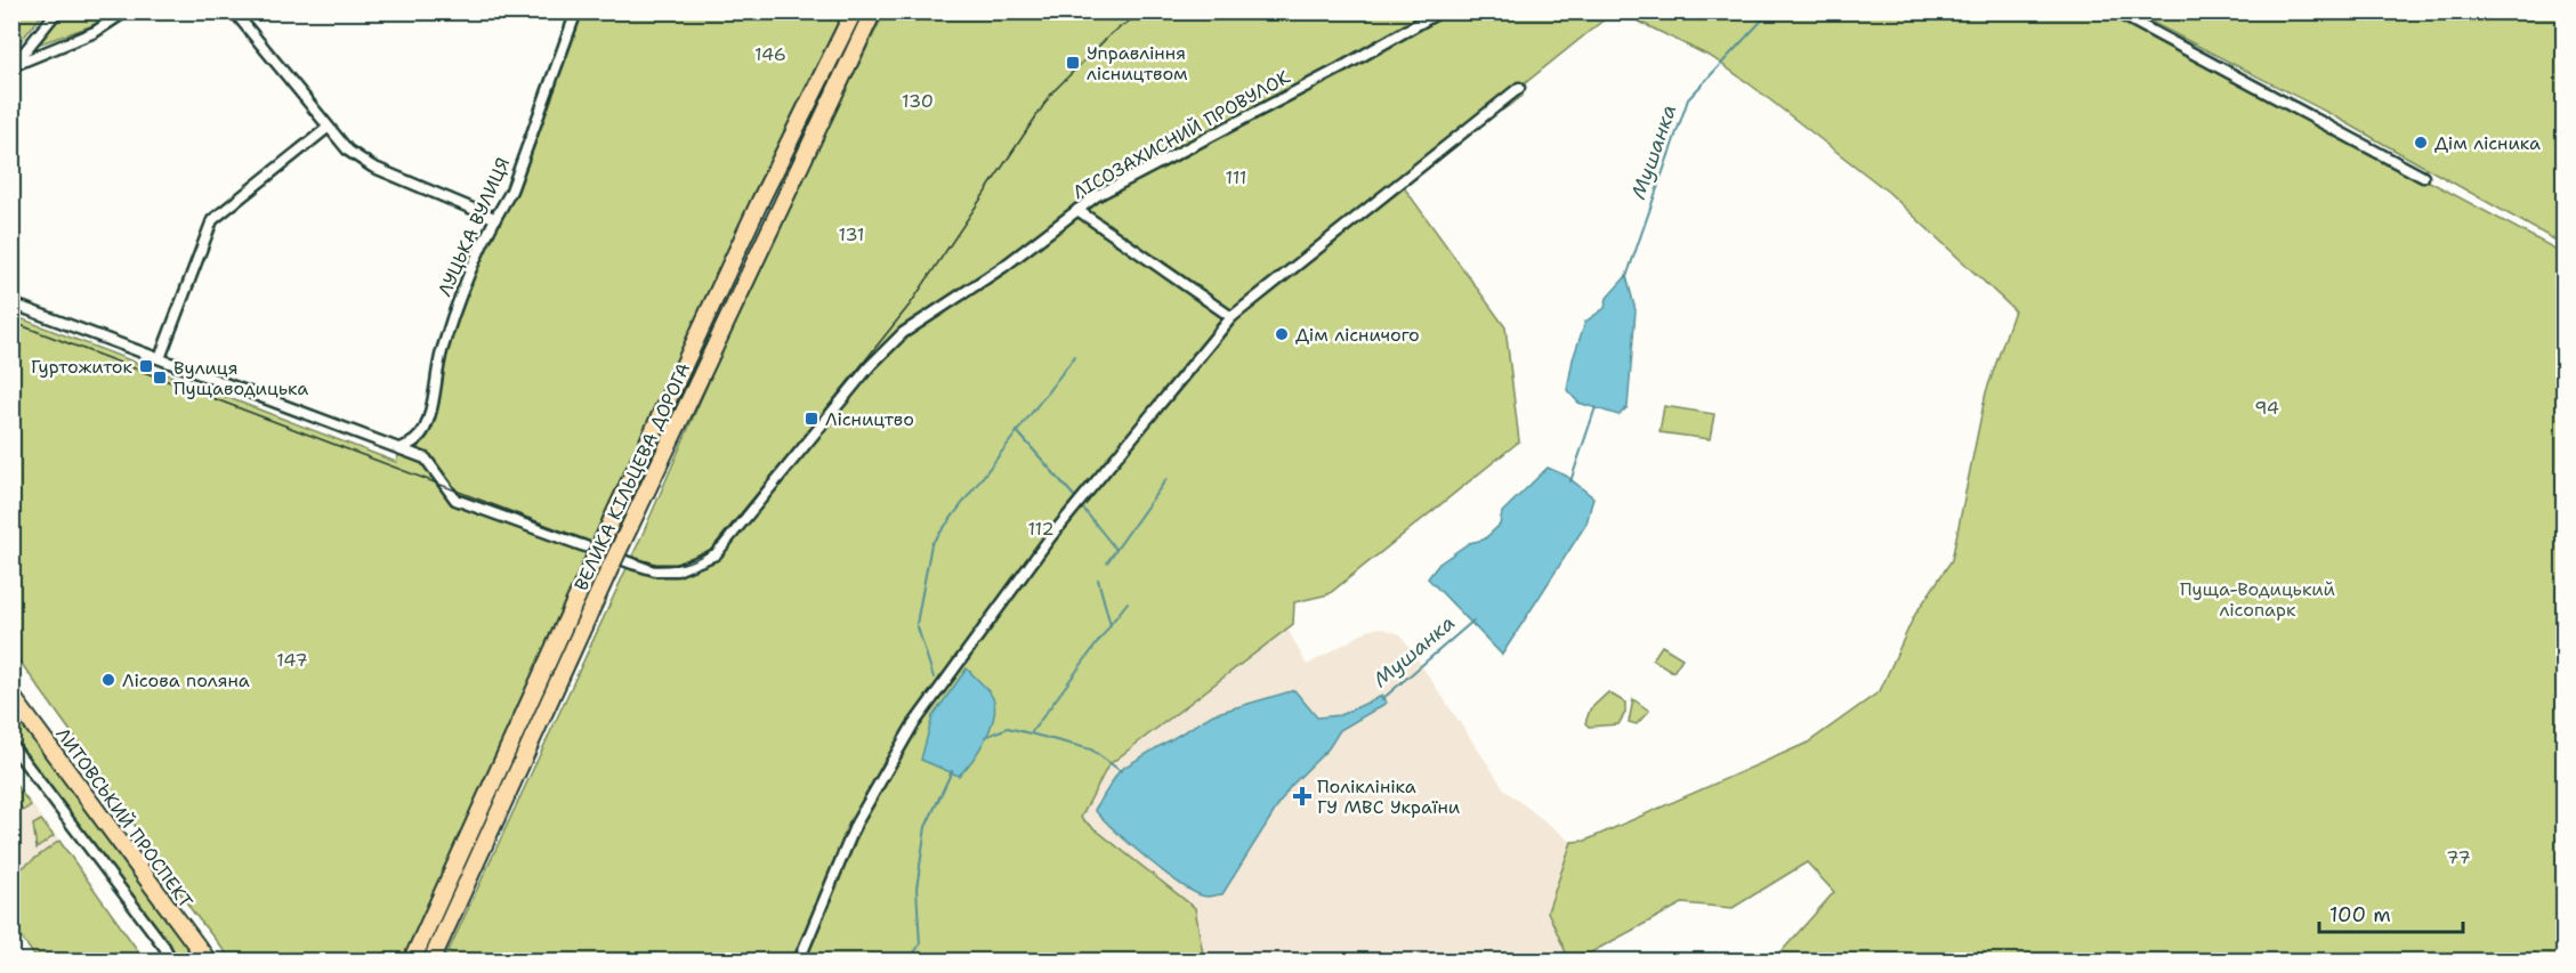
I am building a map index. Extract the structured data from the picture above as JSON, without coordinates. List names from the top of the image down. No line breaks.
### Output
{"streets":{"main road":["ВЕЛИКА КІЛЬЦЕВА ДОРОГА","ЛИТОВСЬКИЙ ПРОСПЕКТ"],"street":["ЛІСОЗАХИСНИЙ ПРОВУЛОК","ЛУЦЬКА ВУЛИЦЯ"]},"crossings":[["ЛІСОЗАХИСНИЙ ПРОВУЛОК","ЛУЦЬКА ВУЛИЦЯ"]],"water":["Мушанка"],"parks":["146","130","111","131","94","112","Пуща-Водицький лісопарк","147","77"],"places":{"transit":["Управління лісництвом","Гуртожиток","Вулиця Пущаводицька","Лісництво"],"other":["Дім лісника","Дім лісничого","Лісова поляна"],"health":["Поліклініка ГУ МВС України"]},"scale_bar":"100 m"}
